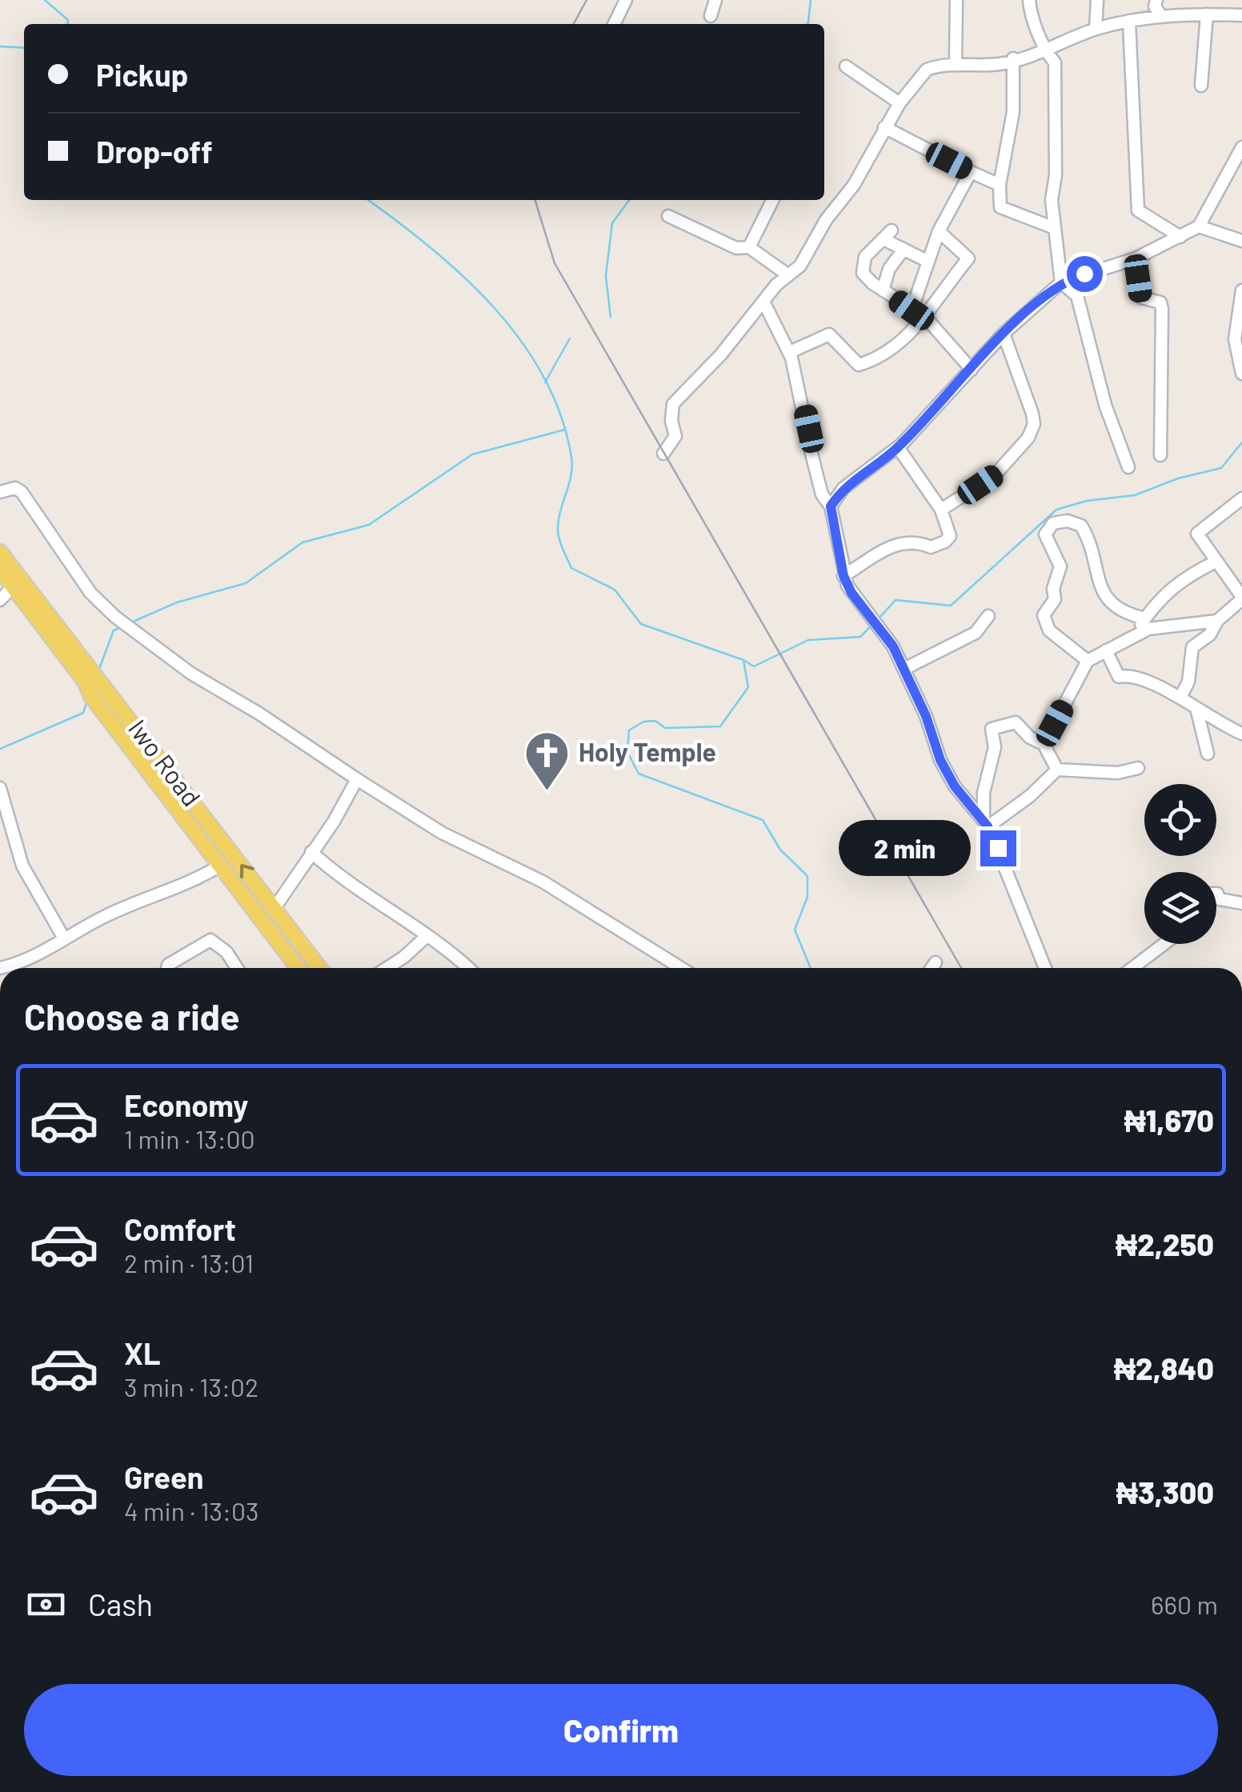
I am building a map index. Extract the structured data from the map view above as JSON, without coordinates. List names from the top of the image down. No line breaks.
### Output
{"streets":{"main road":["Iwo Road"]},"places":{"church":["Holy Temple"]},"page":{"banner":["Pickup","Drop-off"],"bubble":"2 min","heading":"Choose a ride","list":[{"name":"Economy","note":"1 min · 13:00","value":"₦1,670"},{"name":"Comfort","note":"2 min · 13:01","value":"₦2,250"},{"name":"XL","note":"3 min · 13:02","value":"₦2,840"},{"name":"Green","note":"4 min · 13:03","value":"₦3,300"}],"pay":["Cash","660 m"],"buttons":"Confirm"}}
